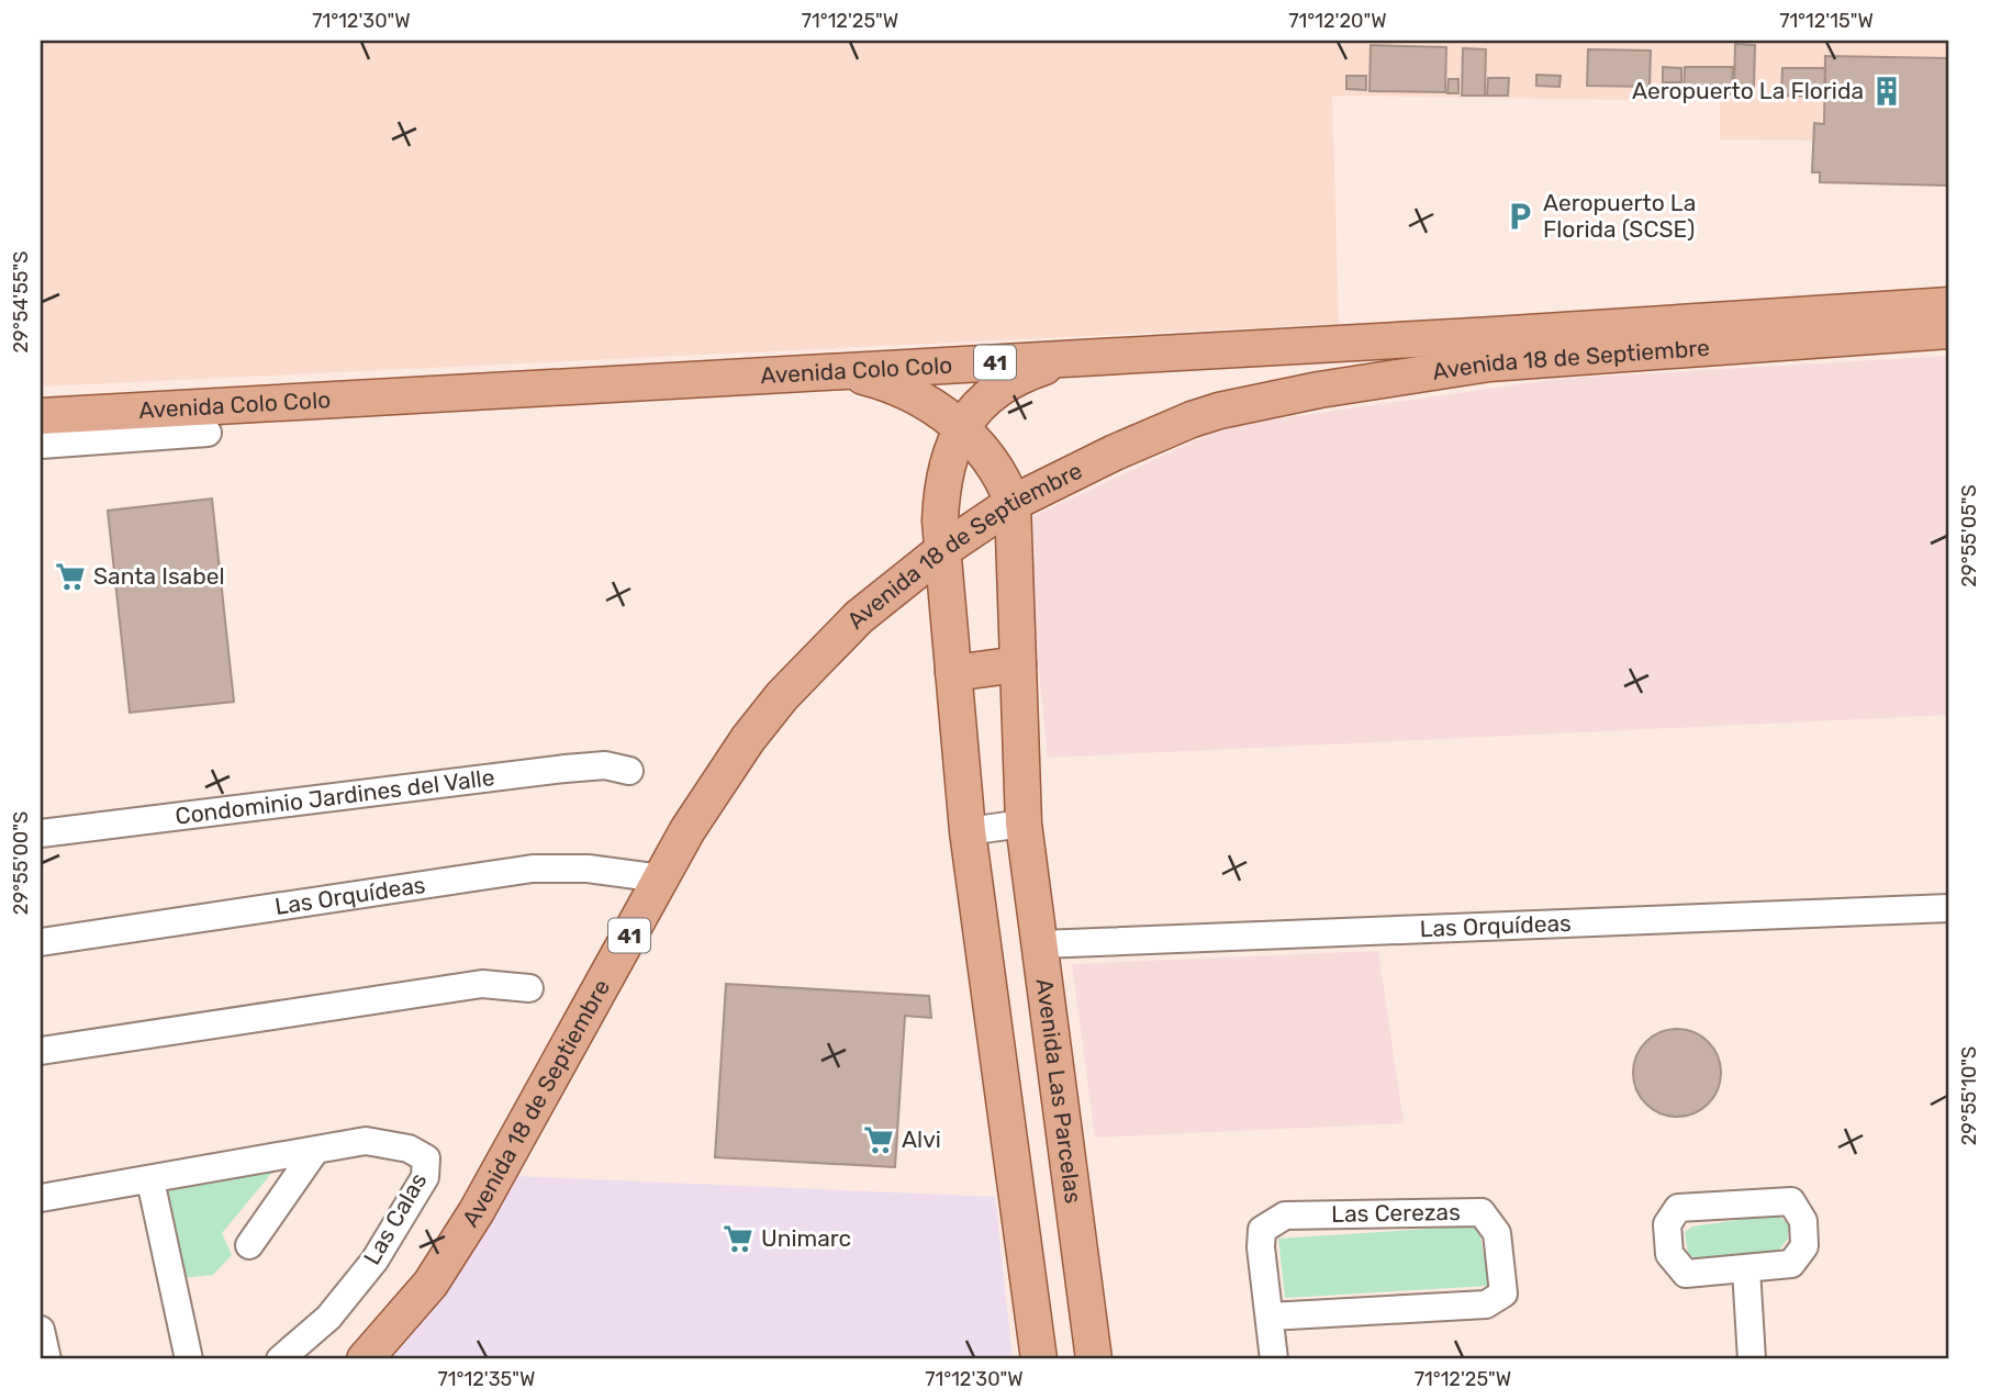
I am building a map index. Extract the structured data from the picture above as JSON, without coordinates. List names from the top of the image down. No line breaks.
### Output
{"streets":{"main road":["Avenida 18 de Septiembre","41","Avenida Colo Colo","Avenida Las Parcelas"],"street":["Condominio Jardines del Valle","Las Orquídeas","Las Cerezas","Las Calas"]},"crossings":[["Avenida 18 de Septiembre","Las Orquídeas"],["Avenida 18 de Septiembre","Avenida Las Parcelas"],["Avenida Colo Colo","Avenida Las Parcelas"],["Las Orquídeas","Avenida Las Parcelas"]],"places":{"building":["Aeropuerto La Florida"],"parking":["Aeropuerto La Florida (SCSE)"],"supermarket":["Santa Isabel","Alvi","Unimarc"]},"coordinates":["71°12'30\"W","71°12'25\"W","71°12'20\"W","71°12'15\"W","29°54'55\"S","29°55'05\"S","29°55'00\"S","29°55'10\"S","71°12'35\"W"]}
